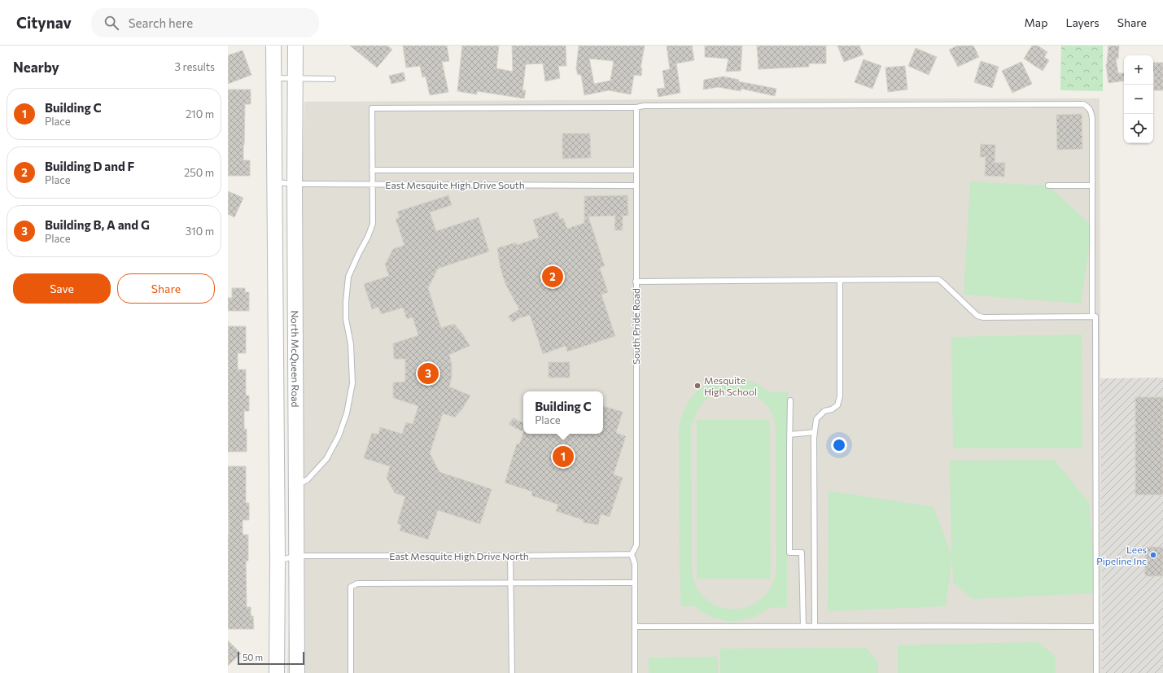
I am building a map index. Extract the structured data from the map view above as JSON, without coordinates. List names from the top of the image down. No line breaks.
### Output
{"streets":{"main road":["North McQueen Road"],"lane":["East Mesquite High Drive South","South Pride Road","East Mesquite High Drive North"]},"crossings":[["East Mesquite High Drive South","South Pride Road"],["East Mesquite High Drive South","North McQueen Road"],["South Pride Road","East Mesquite High Drive North"],["North McQueen Road","East Mesquite High Drive North"]],"places":["Mesquite High School","Lees Pipeline Inc"],"scale_bar":"50 m","page":{"header":"Citynav","search":"Search here","nav":["Map","Layers","Share"],"heading":["Nearby","3 results"],"map_buttons":["+","−"],"list":[{"mark":"1","name":"Building C","note":"Place","value":"210 m"},{"mark":"2","name":"Building D and F","note":"Place","value":"250 m"},{"mark":"3","name":"Building B, A and G","note":"Place","value":"310 m"}],"buttons":["Save","Share"],"pins":["2","3","1"],"popup":["Building C","Place"],"scale":"50 m"}}
